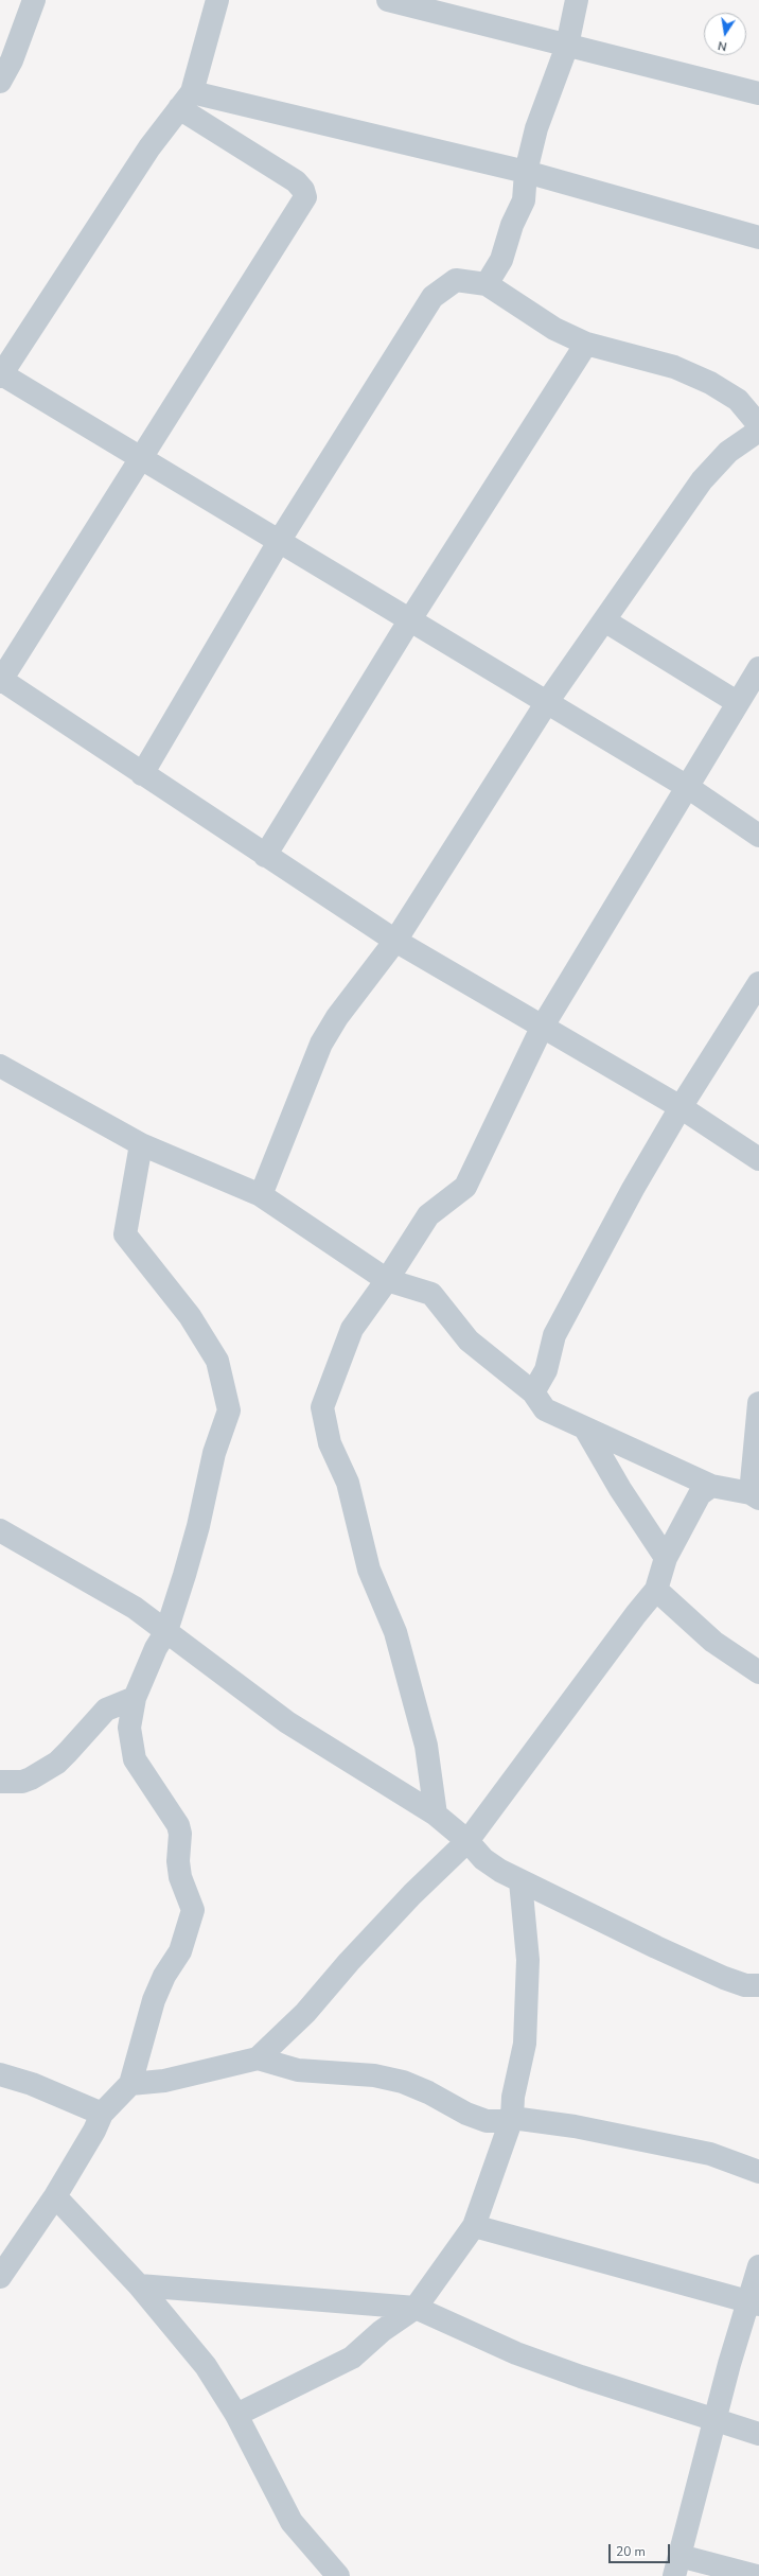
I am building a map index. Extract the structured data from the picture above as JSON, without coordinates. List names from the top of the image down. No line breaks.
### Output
{"scale_bar":"20 m","north":"bottom"}
